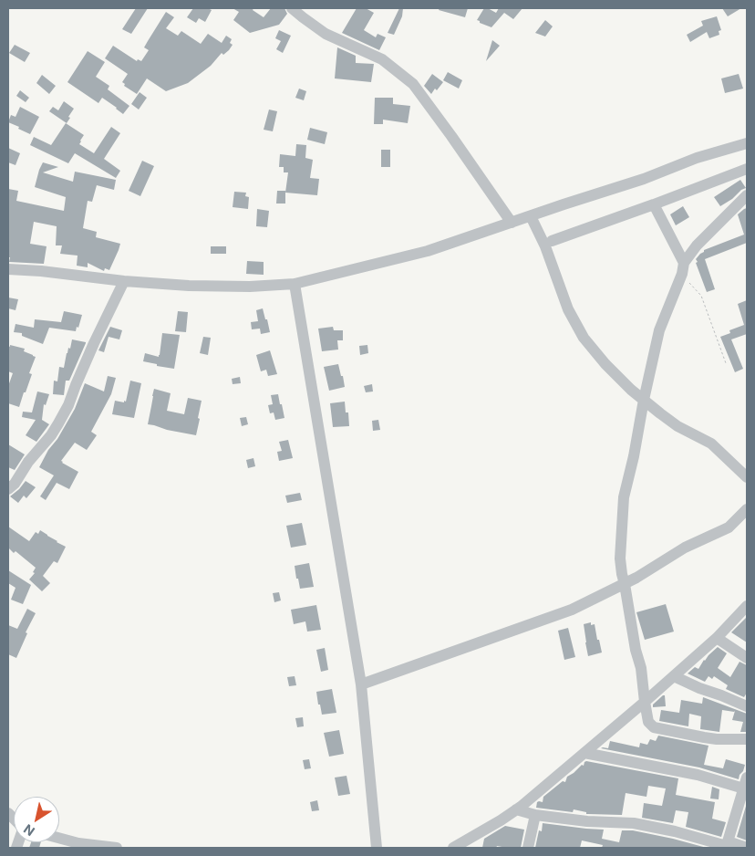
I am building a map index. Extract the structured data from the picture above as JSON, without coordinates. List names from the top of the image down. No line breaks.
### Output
{"north":"bottom left"}
